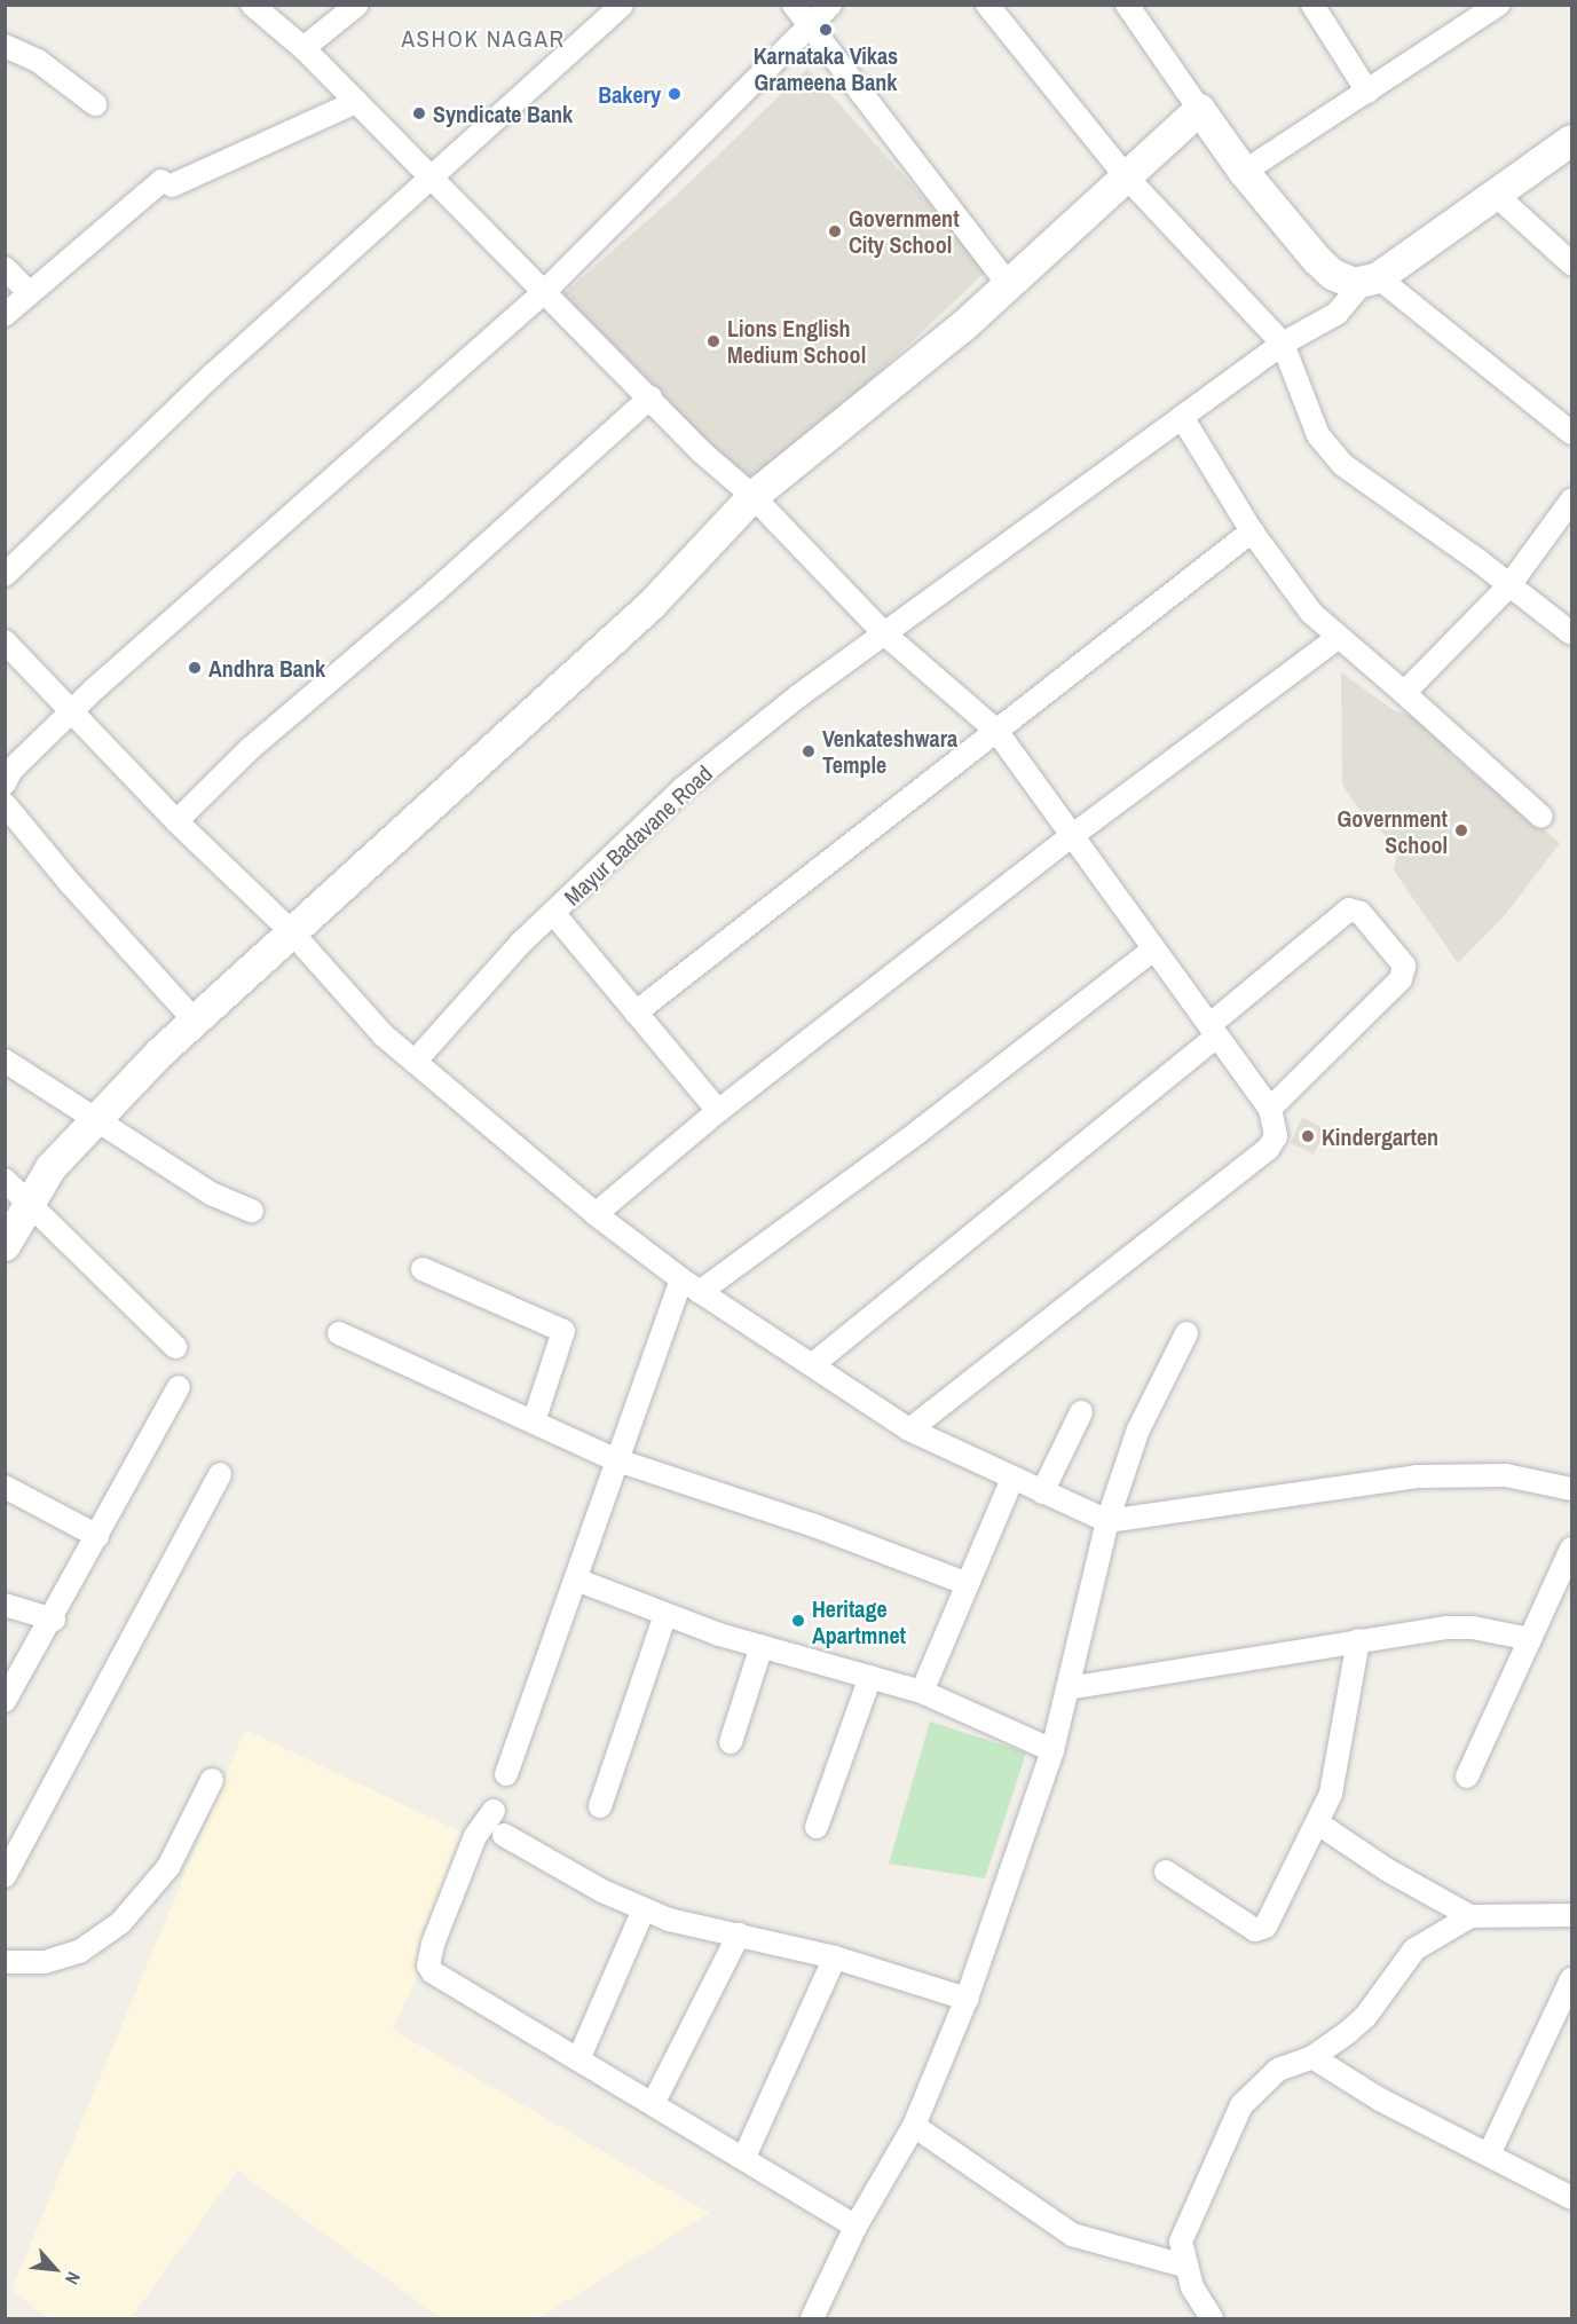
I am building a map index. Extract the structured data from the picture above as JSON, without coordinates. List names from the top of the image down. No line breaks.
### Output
{"streets":{"street":["Mayur Badavane Road"]},"districts":["ASHOK NAGAR"],"places":["Karnataka Vikas Grameena Bank","Bakery","Syndicate Bank","Government City School","Lions English Medium School","Andhra Bank","Venkateshwara Temple","Government School","Kindergarten","Heritage Apartmnet"],"north":"bottom right"}
